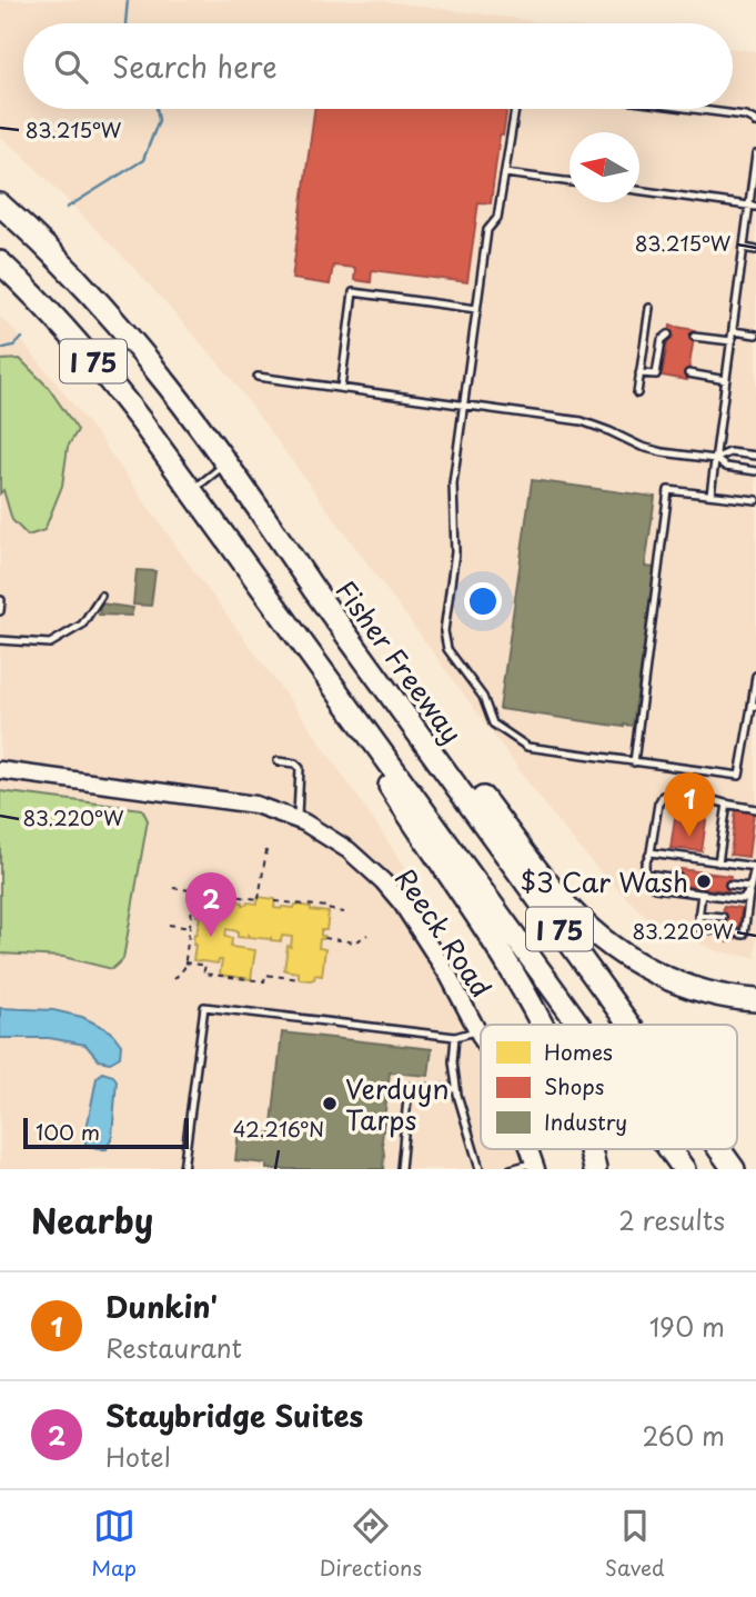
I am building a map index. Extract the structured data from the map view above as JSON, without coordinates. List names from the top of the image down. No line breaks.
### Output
{"streets":{"highway":["I 75","Fisher Freeway"],"street":["Reeck Road"]},"places":["$3 Car Wash","Verduyn Tarps"],"legend":["Homes","Shops","Industry"],"scale_bar":"100 m","north":"left","page":{"search":"Search here","pins":["1","2"],"scale":"100 m","heading":["Nearby","2 results"],"list":[{"mark":"1","name":"Dunkin'","note":"Restaurant","value":"190 m"},{"mark":"2","name":"Staybridge Suites","note":"Hotel","value":"260 m"}],"nav":["Map","Directions","Saved"]},"coordinates":["83.215°W","83.220°W","42.216°N"]}
